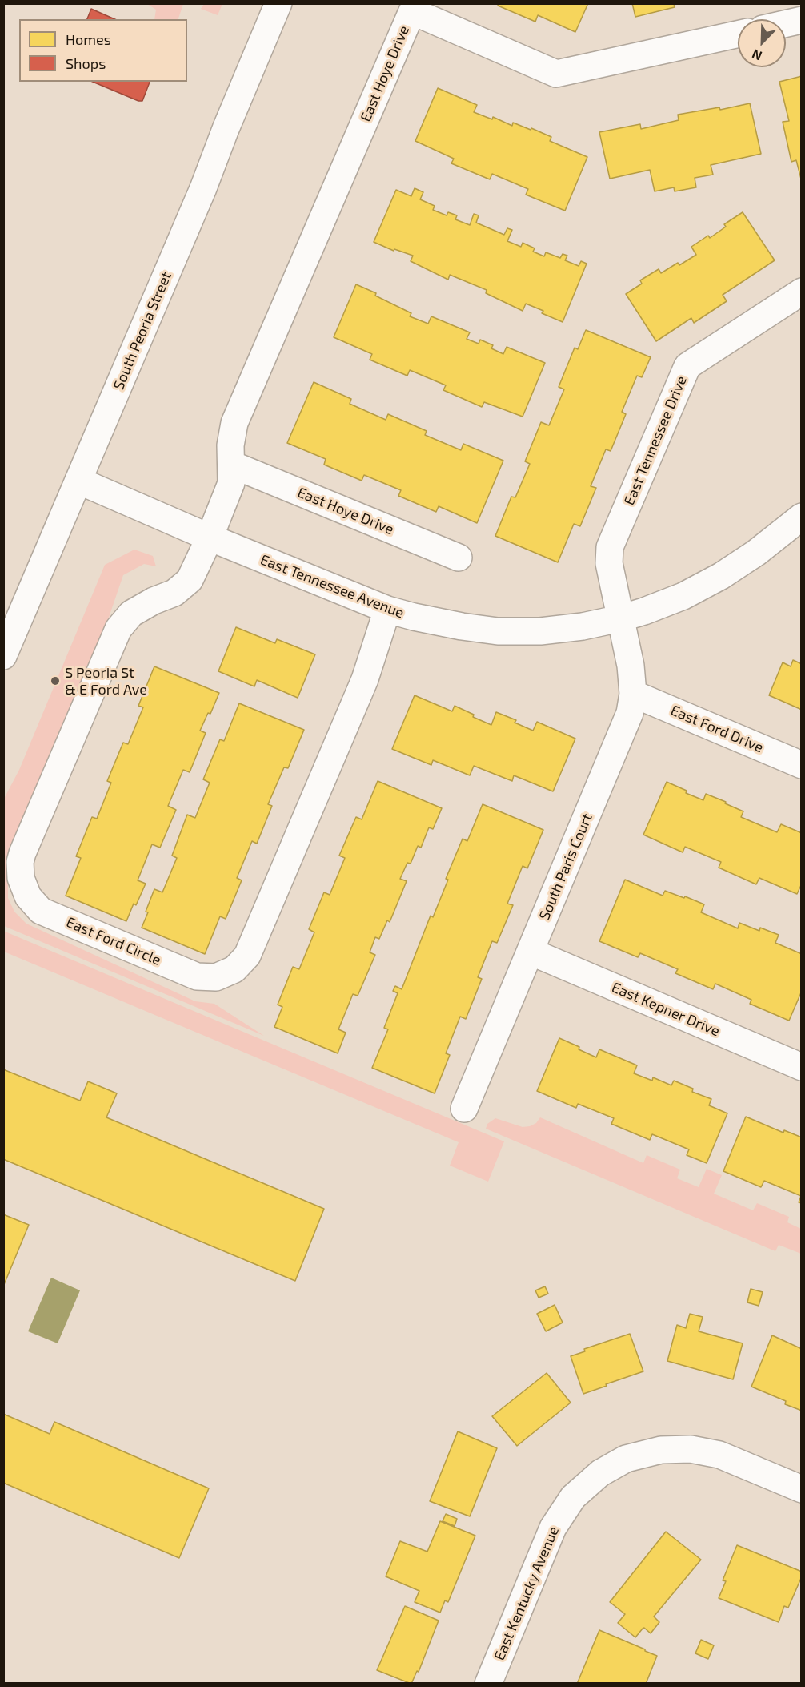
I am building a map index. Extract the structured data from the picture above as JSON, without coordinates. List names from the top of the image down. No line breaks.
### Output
{"streets":{"street":["East Hoye Drive","South Peoria Street","East Tennessee Drive","East Tennessee Avenue","East Ford Drive","South Paris Court","East Ford Circle","East Kepner Drive","East Kentucky Avenue"]},"crossings":[["East Hoye Drive","East Tennessee Avenue"],["East Hoye Drive","East Ford Circle"],["South Peoria Street","East Tennessee Avenue"],["East Tennessee Drive","East Tennessee Avenue"],["East Tennessee Drive","South Paris Court"],["East Tennessee Avenue","South Paris Court"],["East Tennessee Avenue","East Ford Circle"],["East Ford Drive","South Paris Court"],["South Paris Court","East Kepner Drive"]],"places":["S Peoria St & E Ford Ave"],"legend":["Homes","Shops"],"north":"bottom left"}
